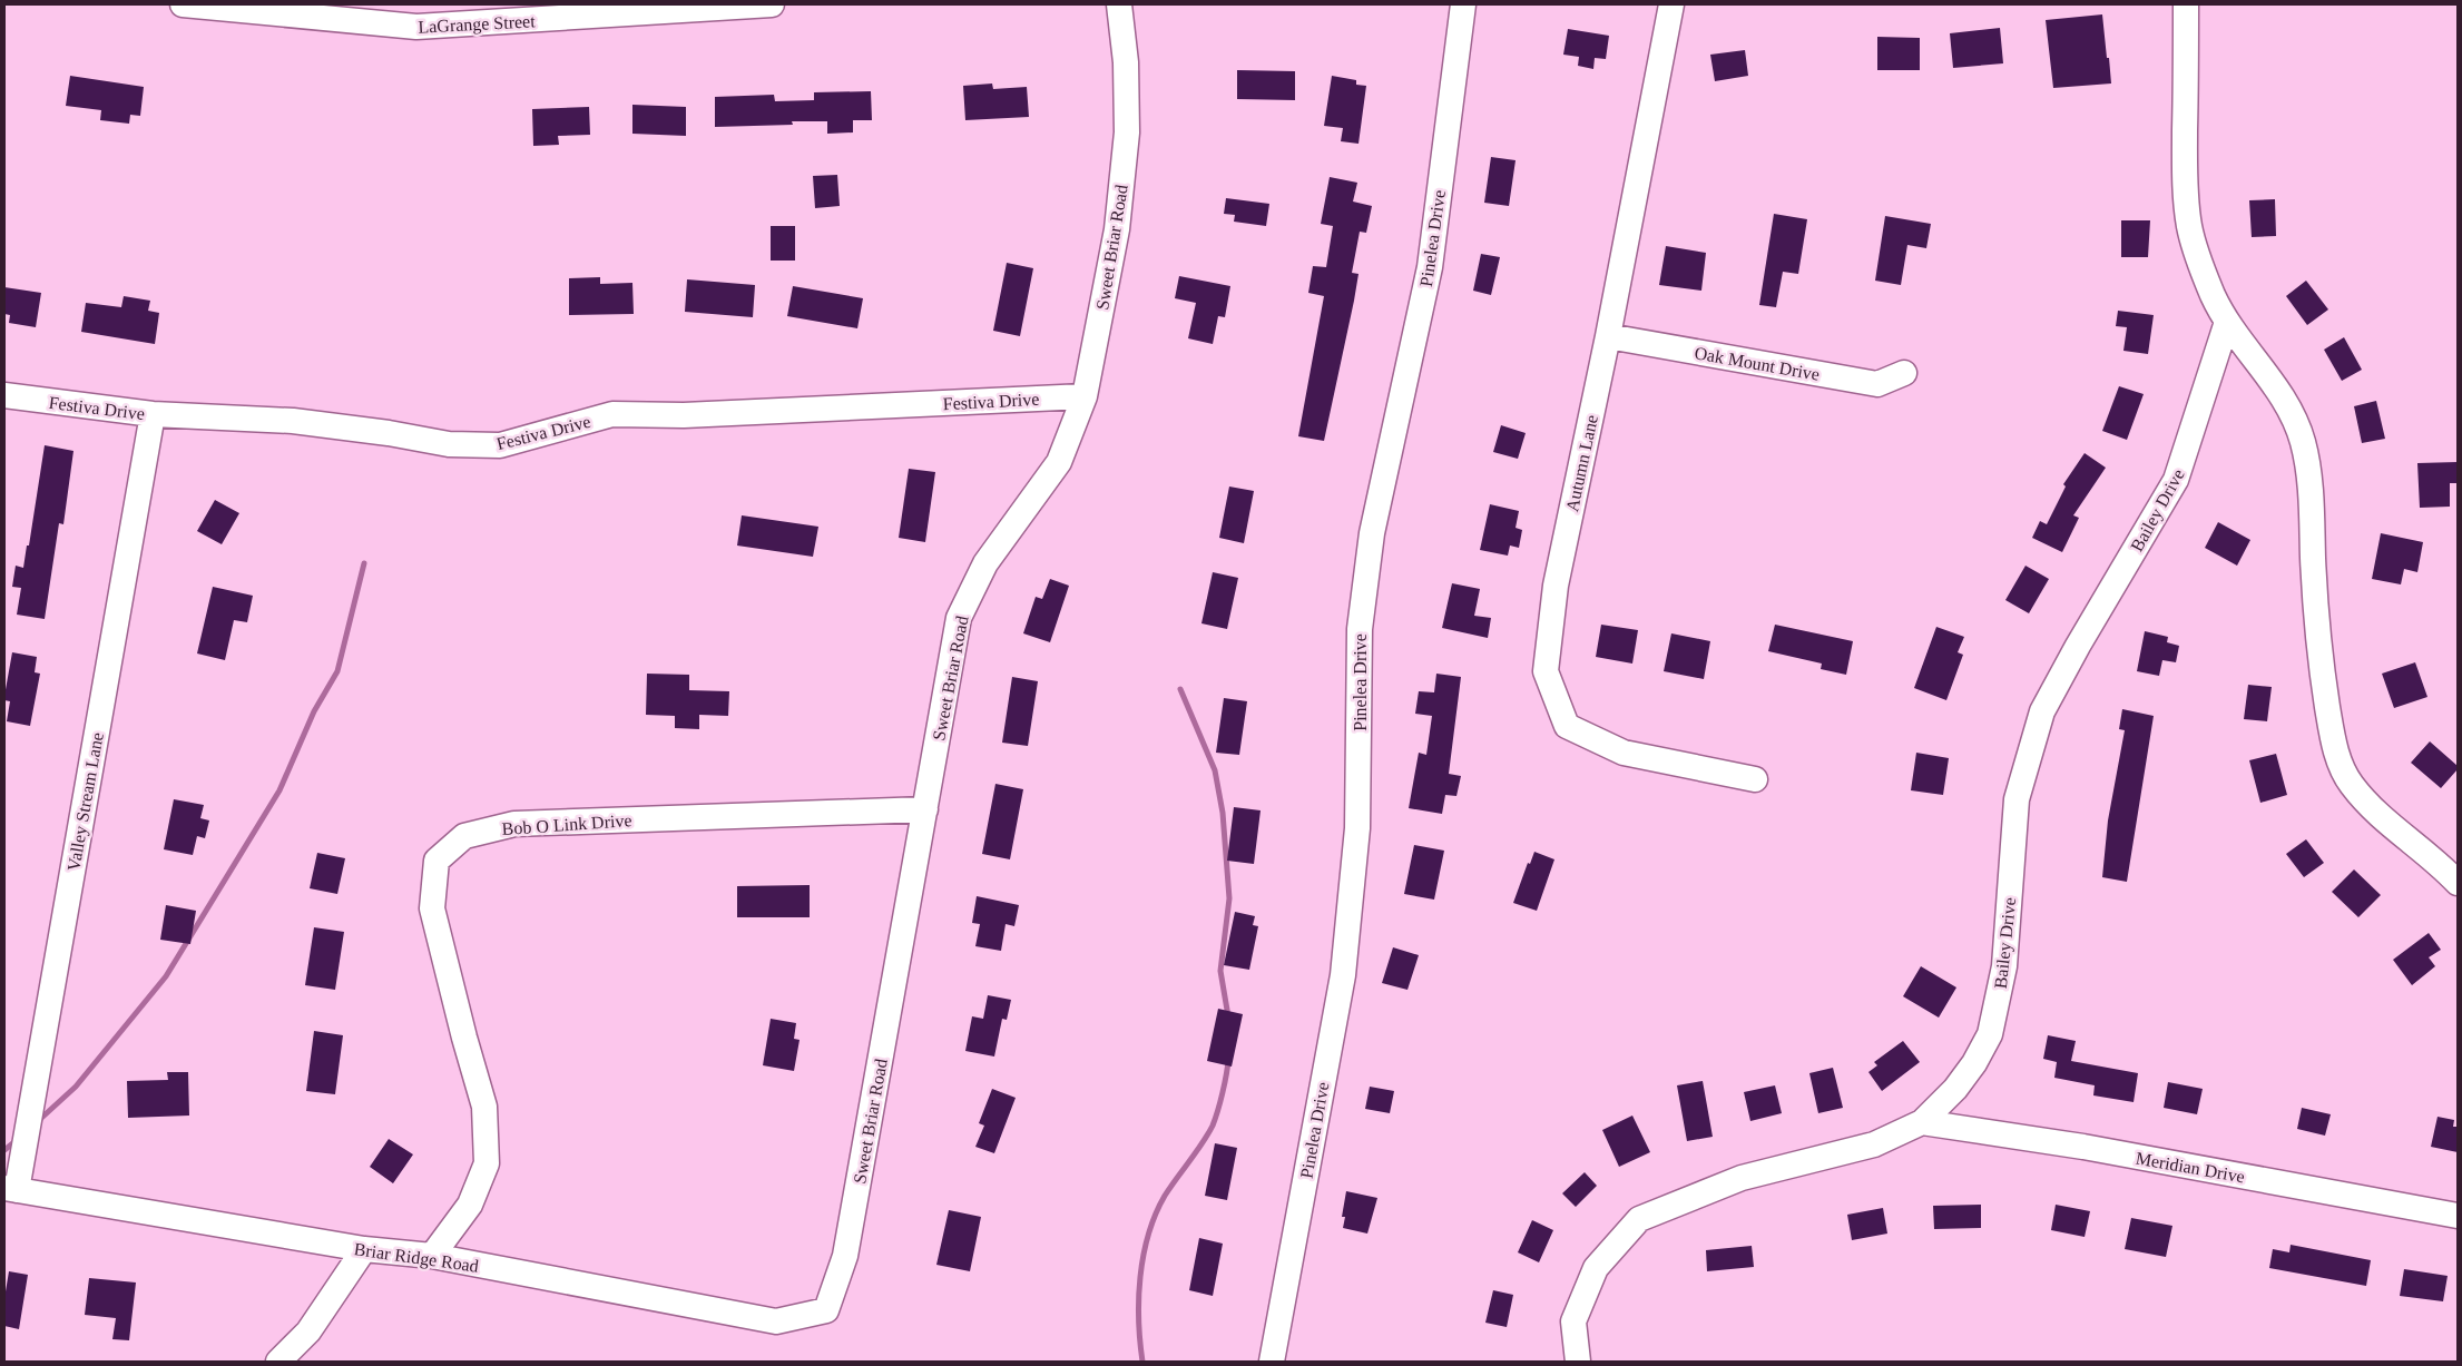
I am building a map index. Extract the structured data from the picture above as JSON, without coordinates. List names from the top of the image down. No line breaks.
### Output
{"streets":{"street":["LaGrange Street","Pinelea Drive","Sweet Briar Road","Oak Mount Drive","Festiva Drive","Autumn Lane","Bailey Drive","Valley Stream Lane","Bob O Link Drive","Meridian Drive","Briar Ridge Road"]},"crossings":[["Sweet Briar Road","Festiva Drive"],["Sweet Briar Road","Bob O Link Drive"],["Sweet Briar Road","Briar Ridge Road"],["Oak Mount Drive","Autumn Lane"],["Festiva Drive","Valley Stream Lane"],["Bailey Drive","Meridian Drive"],["Valley Stream Lane","Briar Ridge Road"],["Bob O Link Drive","Briar Ridge Road"]]}
